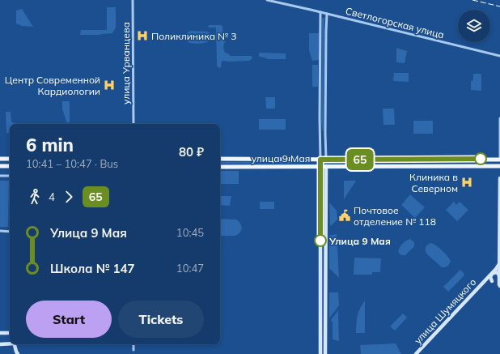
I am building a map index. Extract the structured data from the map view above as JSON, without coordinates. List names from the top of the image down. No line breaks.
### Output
{"streets":{"main road":["улица 9 Мая","улица Шумяцкого"],"street":["Светлогорская улица","улица Урванцева"]},"places":{"hospital":["Поликлиника № 3","Центр Современной Кардиологии","Клиника в Северном"],"public building":["Почтовое отделение № 118"],"other":["Улица 9 Мая"]},"lines":["bus line 65"],"page":{"on_map":"65","heading":["6 min","10:41 – 10:47 · Bus","80 ₽"],"legs":["4","65"],"list":[{"name":"Улица 9 Мая","value":"10:45"},{"name":"Школа № 147","value":"10:47"}],"buttons":["Start","Tickets"]}}
